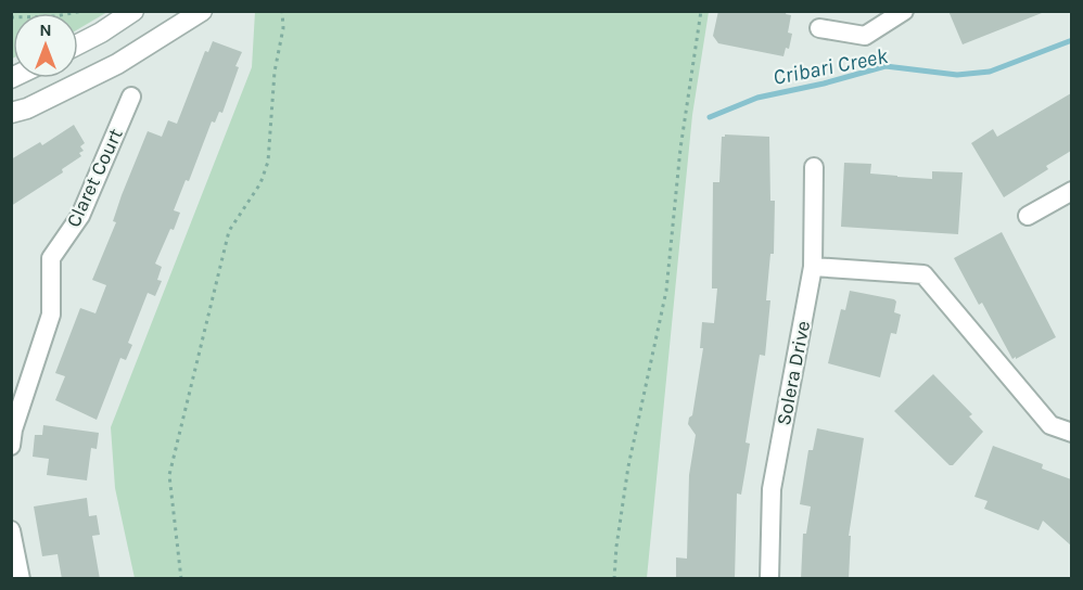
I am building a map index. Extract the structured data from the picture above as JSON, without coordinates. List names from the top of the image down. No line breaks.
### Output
{"streets":{"street":["Claret Court","Solera Drive"]},"water":["Cribari Creek"],"north":"top"}
